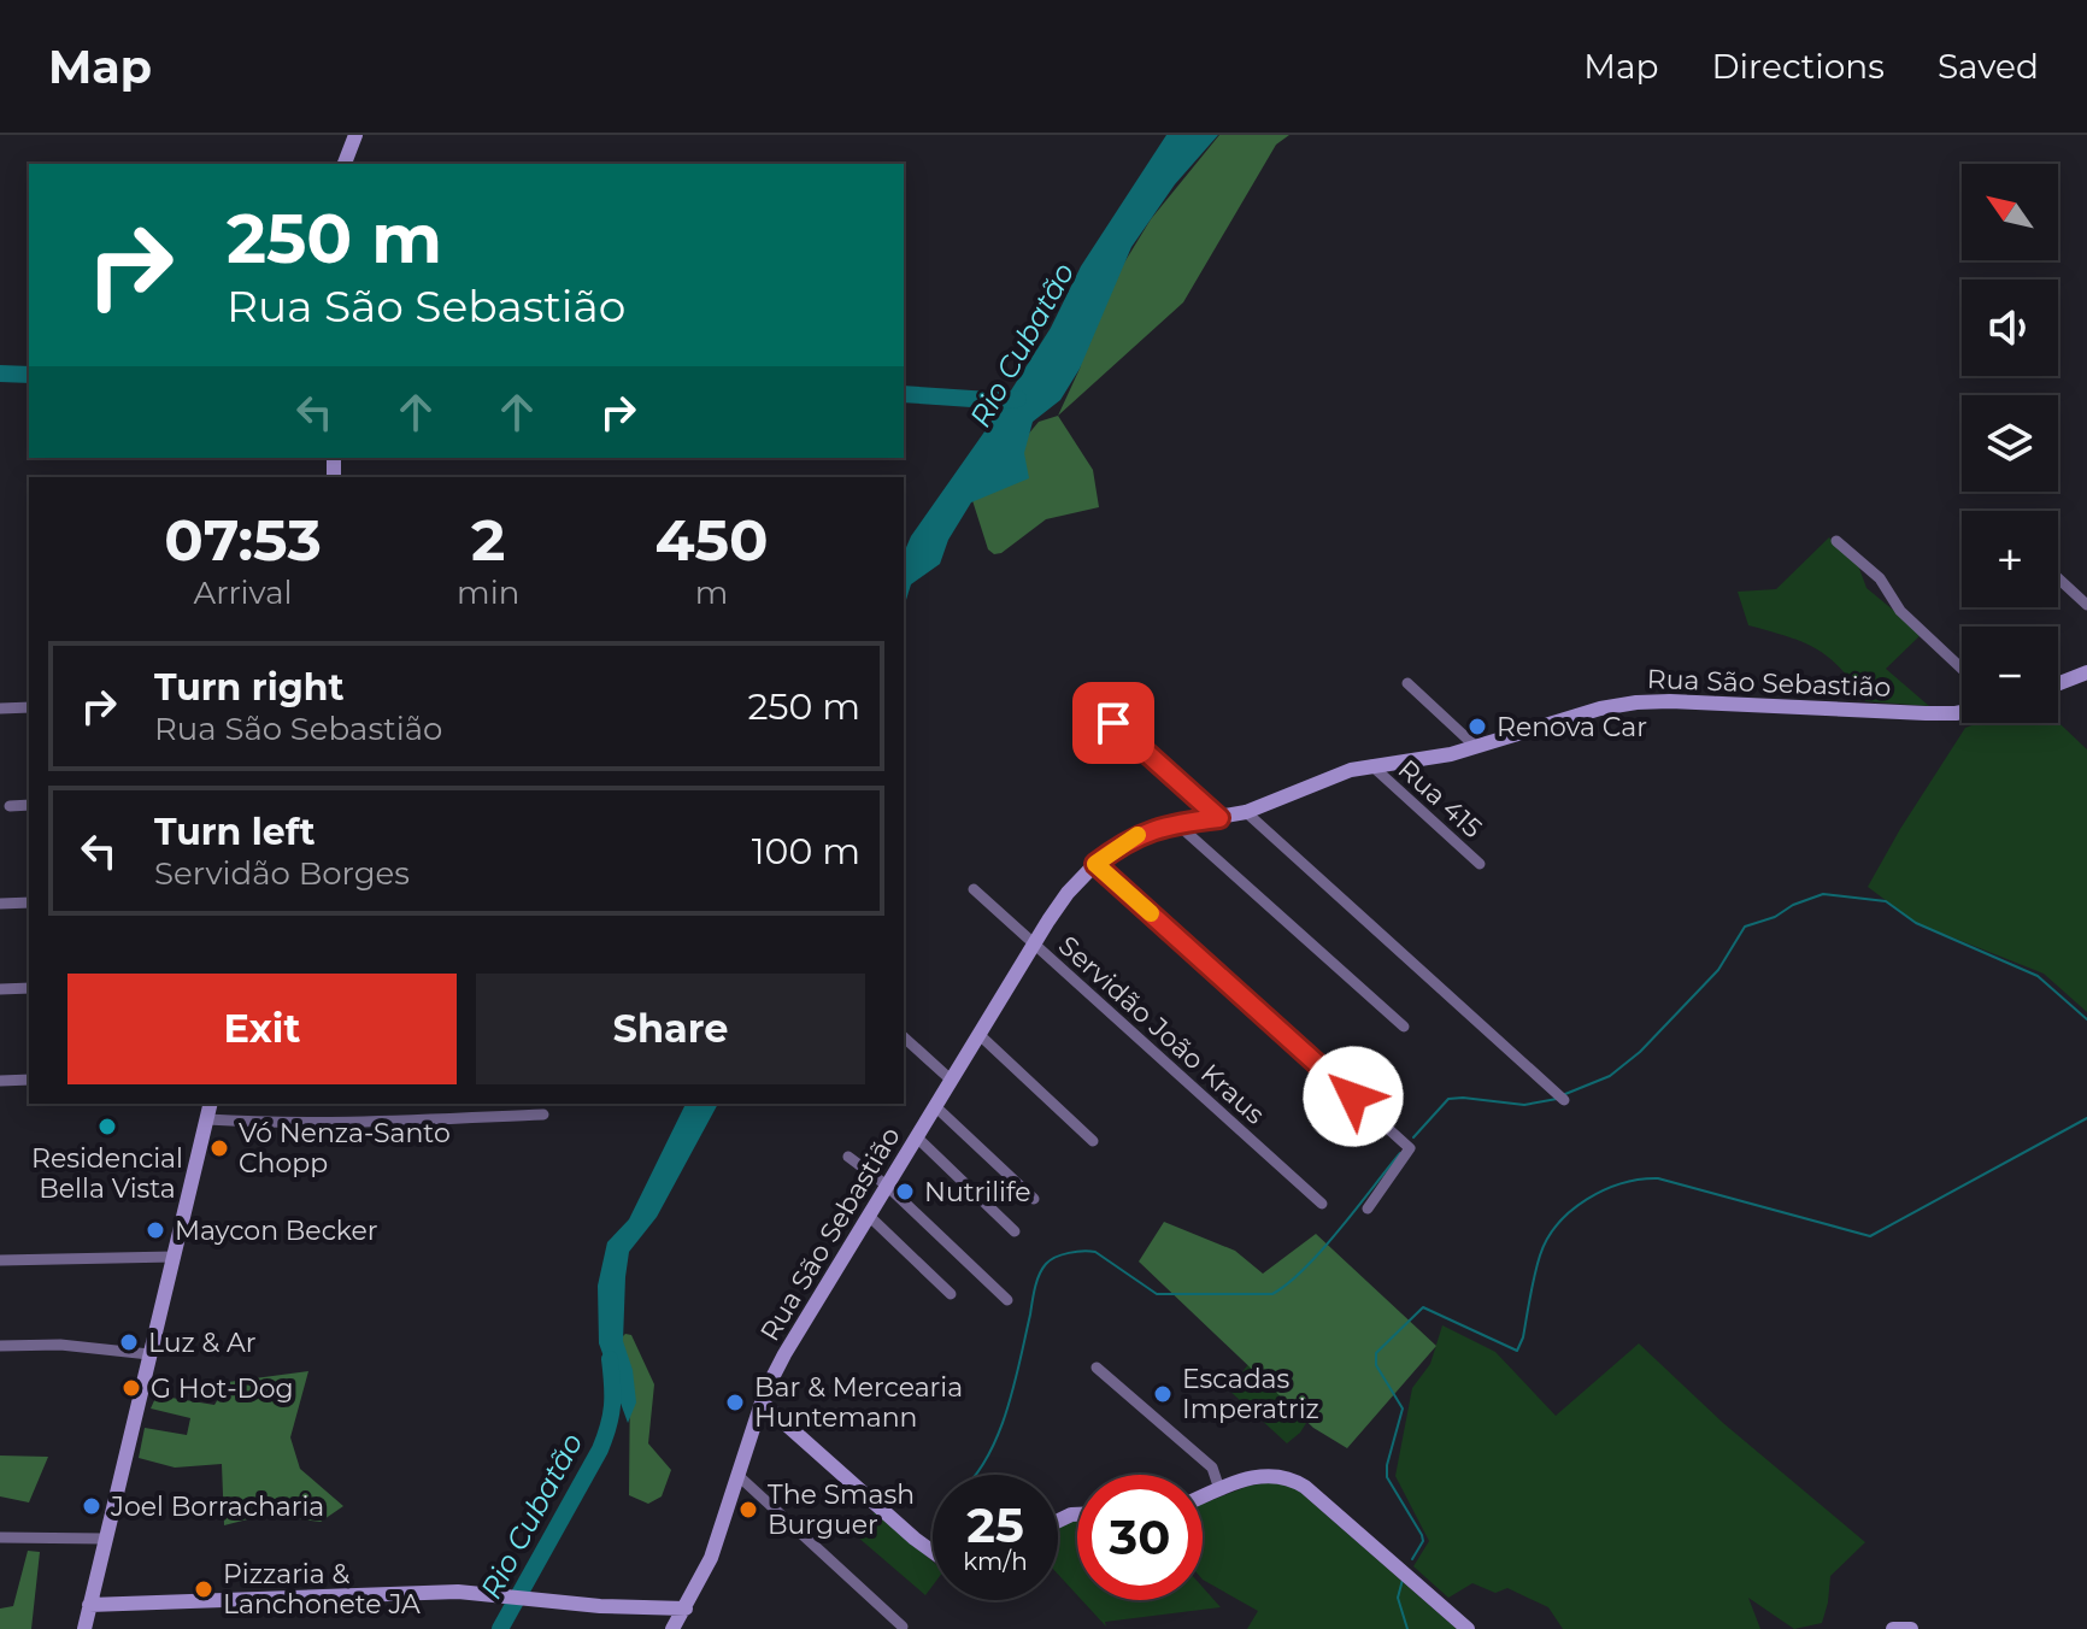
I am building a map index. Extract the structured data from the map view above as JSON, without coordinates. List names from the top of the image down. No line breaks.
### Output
{"streets":{"main road":["Rua São Sebastião"],"street":["Rua 415","Servidão João Kraus"]},"crossings":[["Rua São Sebastião","Rua 415"],["Rua São Sebastião","Servidão João Kraus"]],"water":["Rio Cubatão"],"places":["Renova Car","Residencial Bella Vista","Vó Nenza-Santo Chopp","Nutrilife","Maycon Becker","Luz & Ar","G Hot-Dog","Escadas Imperatriz","Bar & Mercearia Huntemann","Joel Borracharia","The Smash Burguer","Pizzaria & Lanchonete JA"],"north":"top left","page":{"header":"Map","nav":["Map","Directions","Saved"],"map_buttons":["+","−"],"turn":["250 m","Rua São Sebastião"],"eta":["07:53","Arrival","2","min","450","m"],"list":[{"name":"Turn right","note":"Rua São Sebastião","value":"250 m"},{"name":"Turn left","note":"Servidão Borges","value":"100 m"}],"buttons":["Exit","Share"],"speed":"25 km/h","limit":"30"}}
